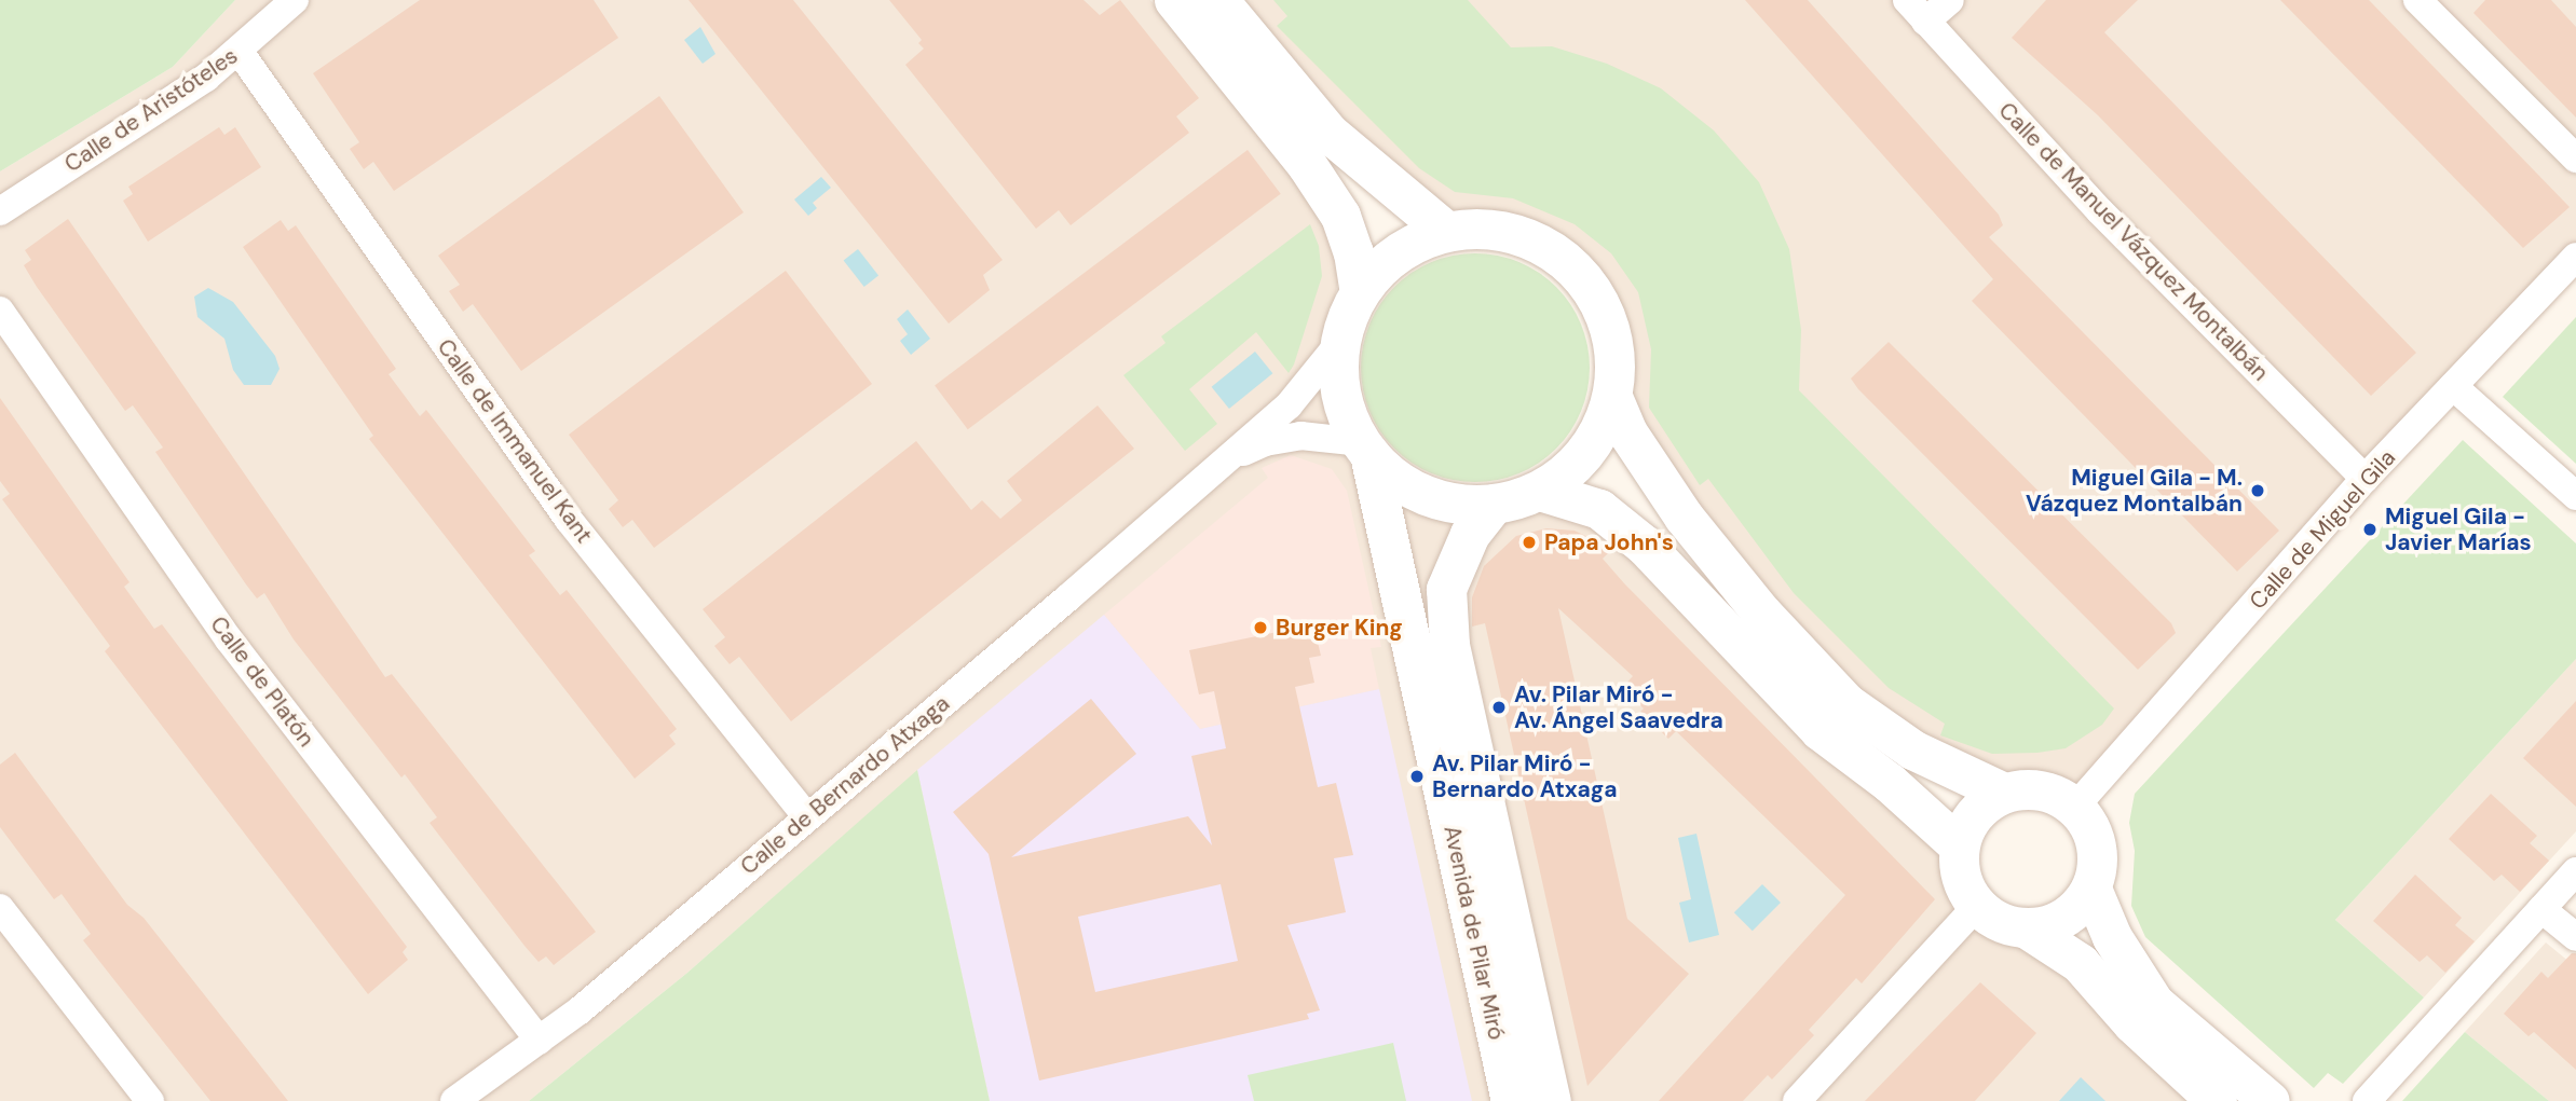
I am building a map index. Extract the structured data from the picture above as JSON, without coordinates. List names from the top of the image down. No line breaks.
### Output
{"streets":{"street":["Calle de Aristóteles","Calle de Manuel Vázquez Montalbán","Calle de Immanuel Kant","Calle de Miguel Gila","Calle de Platón","Calle de Bernardo Atxaga","Avenida de Pilar Miró"]},"crossings":[["Calle de Aristóteles","Calle de Immanuel Kant"],["Calle de Manuel Vázquez Montalbán","Calle de Miguel Gila"],["Calle de Immanuel Kant","Calle de Bernardo Atxaga"],["Calle de Platón","Calle de Bernardo Atxaga"],["Calle de Bernardo Atxaga","Avenida de Pilar Miró"]],"places":["Miguel Gila - M. Vázquez Montalbán","Miguel Gila - Javier Marías","Papa John's","Burger King","Av. Pilar Miró - Av. Ángel Saavedra","Av. Pilar Miró - Bernardo Atxaga"]}
